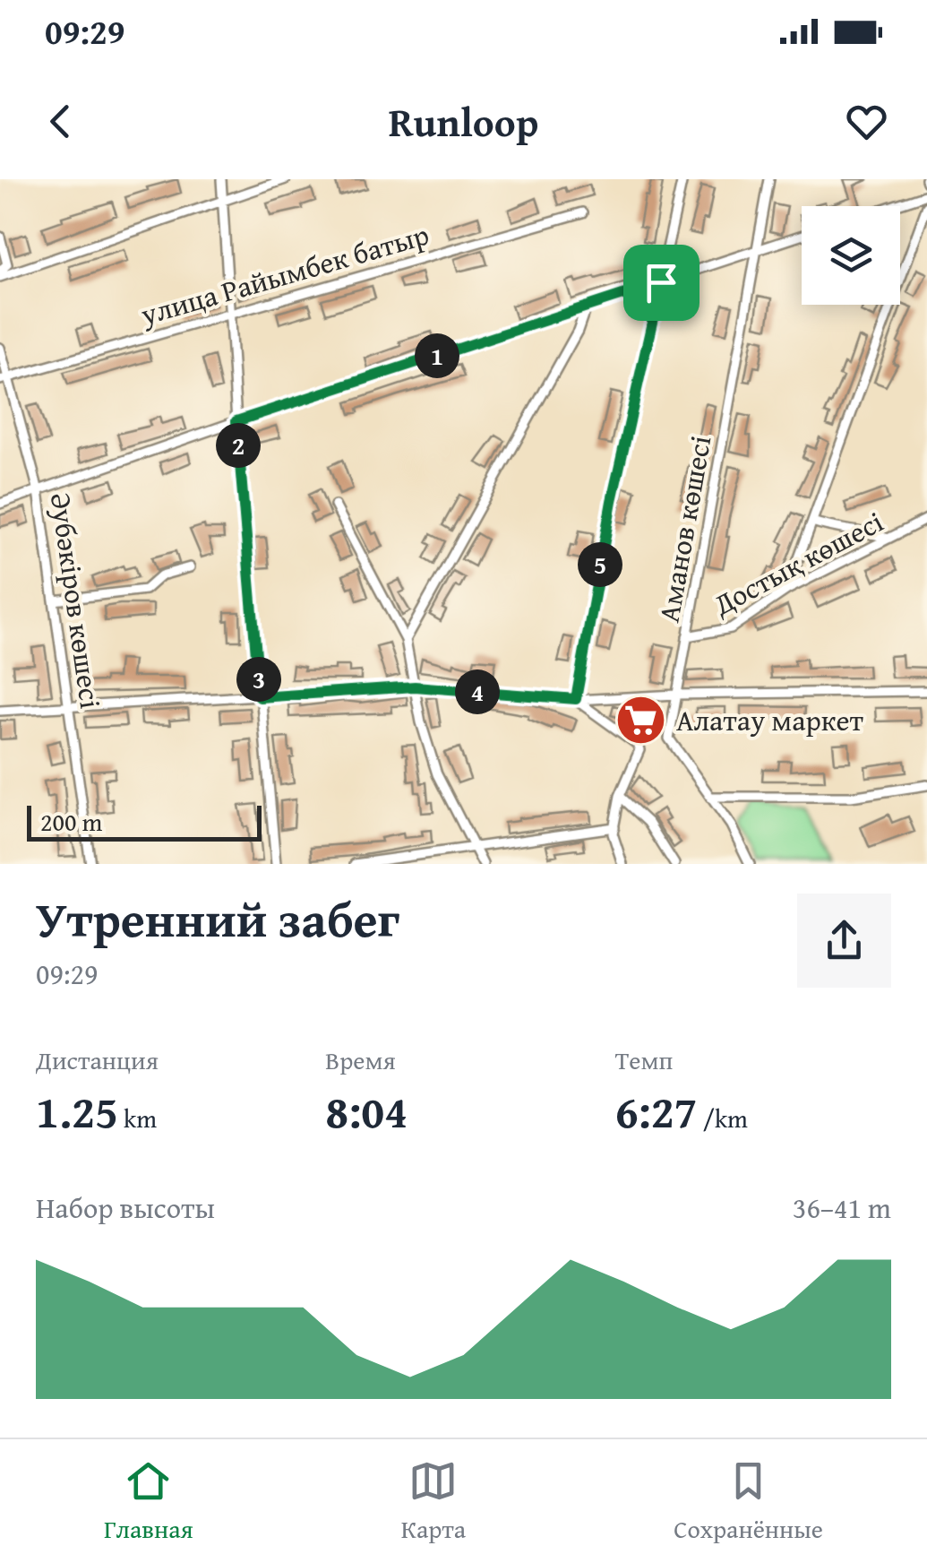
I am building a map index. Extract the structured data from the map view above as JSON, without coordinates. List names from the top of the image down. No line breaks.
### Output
{"streets":{"street":["улица Райымбек батыр","Аманов көшесі","Достық көшесі","Әубәкіров көшесі"]},"crossings":[["улица Райымбек батыр","Әубәкіров көшесі"],["Аманов көшесі","Достық көшесі"]],"places":{"supermarket":["Алатау маркет"]},"scale_bar":"200 m","page":{"status":"09:29","header":"Runloop","pins":["1","2","5","3","4"],"scale":"200 m","heading":["Утренний забег","09:29"],"stats":[["Дистанция","1.25 km"],["Время","8:04"],["Темп","6:27 /km"]],"chart":["Набор высоты","36–41 m"],"tabs":["Главная","Карта","Сохранённые"]}}
